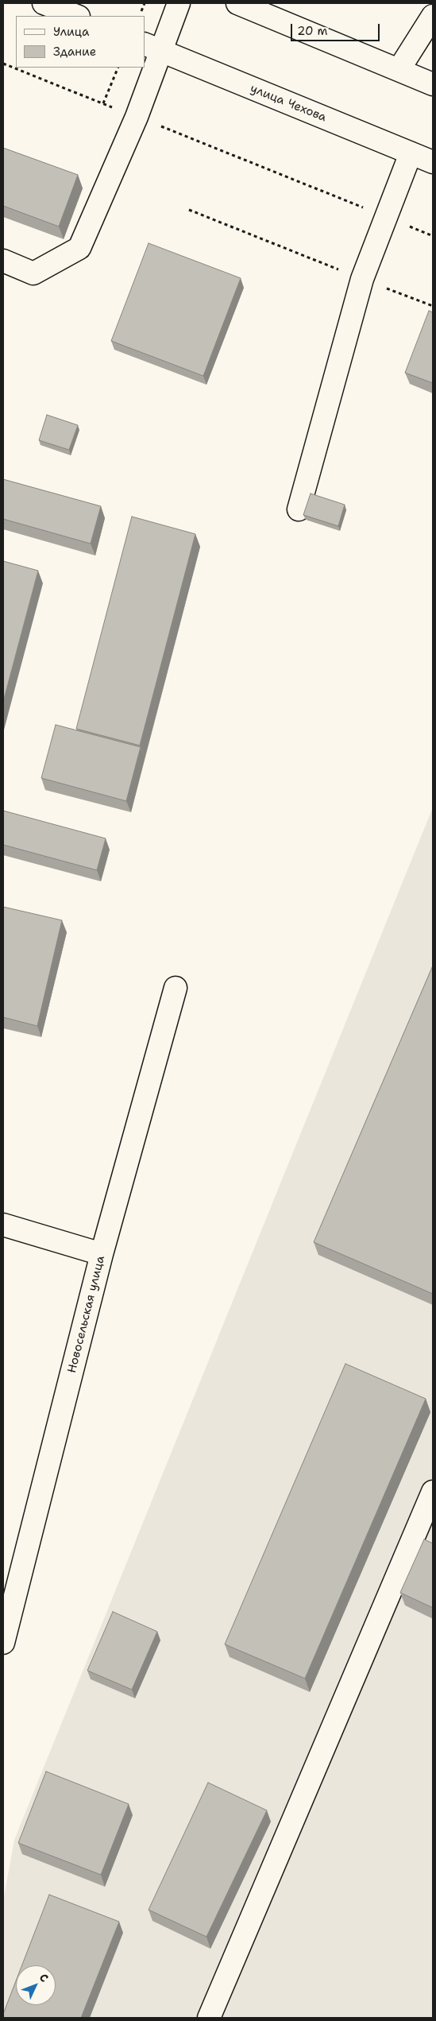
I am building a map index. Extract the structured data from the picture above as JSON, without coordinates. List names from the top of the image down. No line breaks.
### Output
{"streets":{"street":["улица Чехова","Новосельская улица"]},"legend":["Улица","Здание"],"scale_bar":"20 m","north":"top right"}
